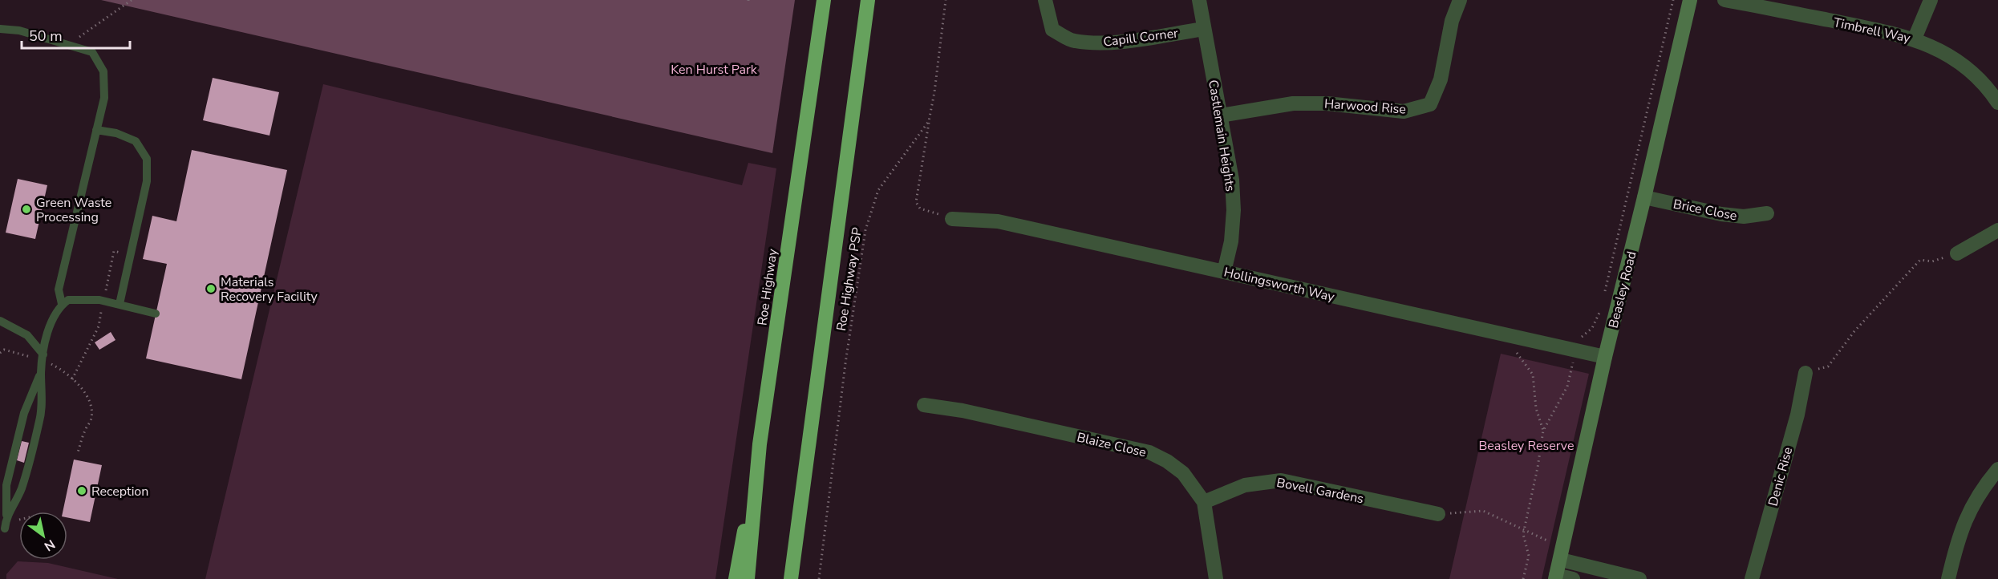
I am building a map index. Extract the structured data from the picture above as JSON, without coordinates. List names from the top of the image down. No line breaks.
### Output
{"streets":{"highway":["Roe Highway"],"main road":["Beasley Road"],"street":["Timbrell Way","Capill Corner","Harwood Rise","Castlemain Heights","Brice Close","Hollingsworth Way","Blaize Close","Denic Rise","Bovell Gardens"],"path":["Roe Highway PSP"]},"crossings":[["Capill Corner","Castlemain Heights"],["Harwood Rise","Castlemain Heights"],["Castlemain Heights","Hollingsworth Way"],["Brice Close","Beasley Road"],["Hollingsworth Way","Beasley Road"],["Blaize Close","Bovell Gardens"]],"parks":["Ken Hurst Park","Beasley Reserve"],"places":["Green Waste Processing","Materials Recovery Facility","Reception"],"scale_bar":"50 m","north":"bottom right"}
